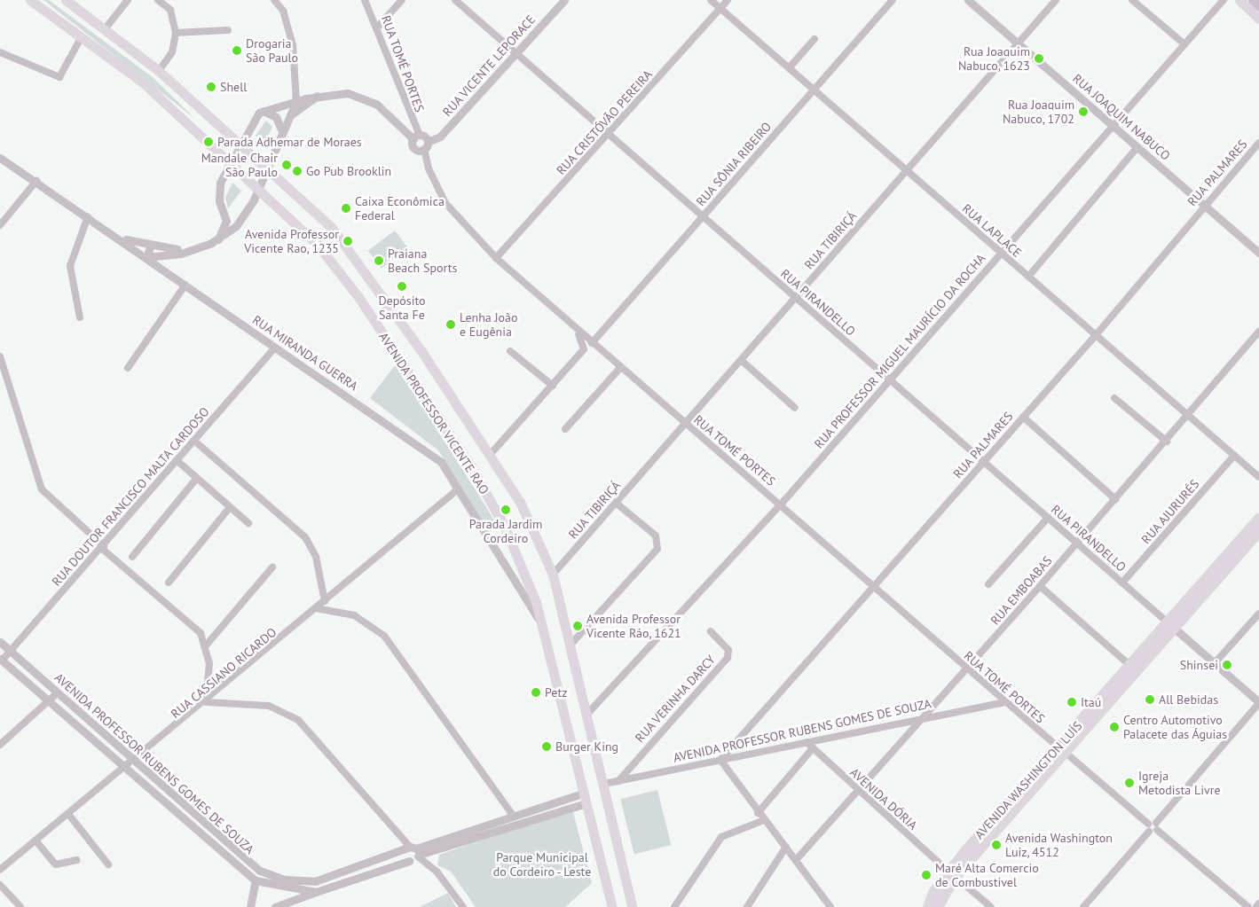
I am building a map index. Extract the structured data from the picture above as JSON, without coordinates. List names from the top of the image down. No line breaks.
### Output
{"streets":{"highway":["AVENIDA WASHINGTON LUÍS"],"main road":["AVENIDA PROFESSOR VICENTE RAO"],"street":["RUA TOMÉ PORTES","RUA VICENTE LEPORACE","RUA JOAQUIM NABUCO","RUA CRISTÓVÃO PEREIRA","RUA SÔNIA RIBEIRO","RUA PALMARES","RUA LAPLACE","RUA TIBIRIÇÁ","RUA PIRANDELLO","RUA PROFESSOR MIGUEL MAURÍCIO DA ROCHA","RUA MIRANDA GUERRA","RUA DOUTOR FRANCISCO MALTA CARDOSO","RUA AJURURÉS","RUA EMBOABAS","RUA CASSIANO RICARDO","RUA VERINHA DARCY","AVENIDA PROFESSOR RUBENS GOMES DE SOUZA","AVENIDA DÓRIA"]},"crossings":[["RUA TOMÉ PORTES","RUA VICENTE LEPORACE"],["RUA TOMÉ PORTES","RUA CRISTÓVÃO PEREIRA"],["RUA TOMÉ PORTES","RUA SÔNIA RIBEIRO"],["RUA TOMÉ PORTES","RUA PALMARES"],["RUA TOMÉ PORTES","RUA TIBIRIÇÁ"],["RUA TOMÉ PORTES","RUA PROFESSOR MIGUEL MAURÍCIO DA ROCHA"],["RUA TOMÉ PORTES","RUA EMBOABAS"],["RUA TOMÉ PORTES","AVENIDA PROFESSOR RUBENS GOMES DE SOUZA"],["RUA TOMÉ PORTES","AVENIDA WASHINGTON LUÍS"],["RUA VICENTE LEPORACE","RUA PIRANDELLO"],["RUA JOAQUIM NABUCO","RUA PALMARES"],["RUA JOAQUIM NABUCO","RUA TIBIRIÇÁ"],["RUA JOAQUIM NABUCO","RUA PROFESSOR MIGUEL MAURÍCIO DA ROCHA"],["RUA CRISTÓVÃO PEREIRA","RUA LAPLACE"],["RUA CRISTÓVÃO PEREIRA","RUA PIRANDELLO"],["RUA SÔNIA RIBEIRO","RUA LAPLACE"],["RUA SÔNIA RIBEIRO","RUA PIRANDELLO"],["RUA PALMARES","RUA LAPLACE"],["RUA PALMARES","RUA PIRANDELLO"],["RUA PALMARES","AVENIDA PROFESSOR RUBENS GOMES DE SOUZA"],["RUA LAPLACE","RUA TIBIRIÇÁ"],["RUA LAPLACE","RUA PROFESSOR MIGUEL MAURÍCIO DA ROCHA"],["RUA LAPLACE","RUA AJURURÉS"],["RUA LAPLACE","RUA EMBOABAS"],["RUA TIBIRIÇÁ","RUA PIRANDELLO"],["RUA TIBIRIÇÁ","AVENIDA PROFESSOR VICENTE RAO"],["RUA PIRANDELLO","RUA PROFESSOR MIGUEL MAURÍCIO DA ROCHA"],["RUA PIRANDELLO","RUA AJURURÉS"],["RUA PIRANDELLO","RUA EMBOABAS"],["RUA PIRANDELLO","AVENIDA WASHINGTON LUÍS"],["RUA PROFESSOR MIGUEL MAURÍCIO DA ROCHA","AVENIDA PROFESSOR VICENTE RAO"],["RUA MIRANDA GUERRA","AVENIDA PROFESSOR VICENTE RAO"],["RUA MIRANDA GUERRA","RUA DOUTOR FRANCISCO MALTA CARDOSO"],["RUA MIRANDA GUERRA","RUA CASSIANO RICARDO"],["AVENIDA PROFESSOR VICENTE RAO","AVENIDA PROFESSOR RUBENS GOMES DE SOUZA"],["RUA DOUTOR FRANCISCO MALTA CARDOSO","AVENIDA PROFESSOR RUBENS GOMES DE SOUZA"],["RUA EMBOABAS","AVENIDA PROFESSOR RUBENS GOMES DE SOUZA"],["RUA EMBOABAS","AVENIDA DÓRIA"],["RUA CASSIANO RICARDO","AVENIDA PROFESSOR RUBENS GOMES DE SOUZA"],["RUA VERINHA DARCY","AVENIDA PROFESSOR RUBENS GOMES DE SOUZA"],["AVENIDA PROFESSOR RUBENS GOMES DE SOUZA","AVENIDA DÓRIA"],["AVENIDA WASHINGTON LUÍS","AVENIDA DÓRIA"]],"parks":["Parque Municipal do Cordeiro - Leste"],"places":["Drogaria São Paulo","Rua Joaquim Nabuco, 1623","Shell","Rua Joaquim Nabuco, 1702","Parada Adhemar de Moraes","Mandale Chair São Paulo","Go Pub Brooklin","Caixa Econômica Federal","Avenida Professor Vicente Rao, 1235","Praiana Beach Sports","Depósito Santa Fe","Lenha João e Eugênia","Parada Jardim Cordeiro","Avenida Professor Vicente Ráo, 1621","Shinsei","Petz","All Bebidas","Itaú","Centro Automotivo Palacete das Águias","Burger King","Igreja Metodista Livre","Avenida Washington Luiz, 4512","Maré Alta Comercio de Combustivel"]}
